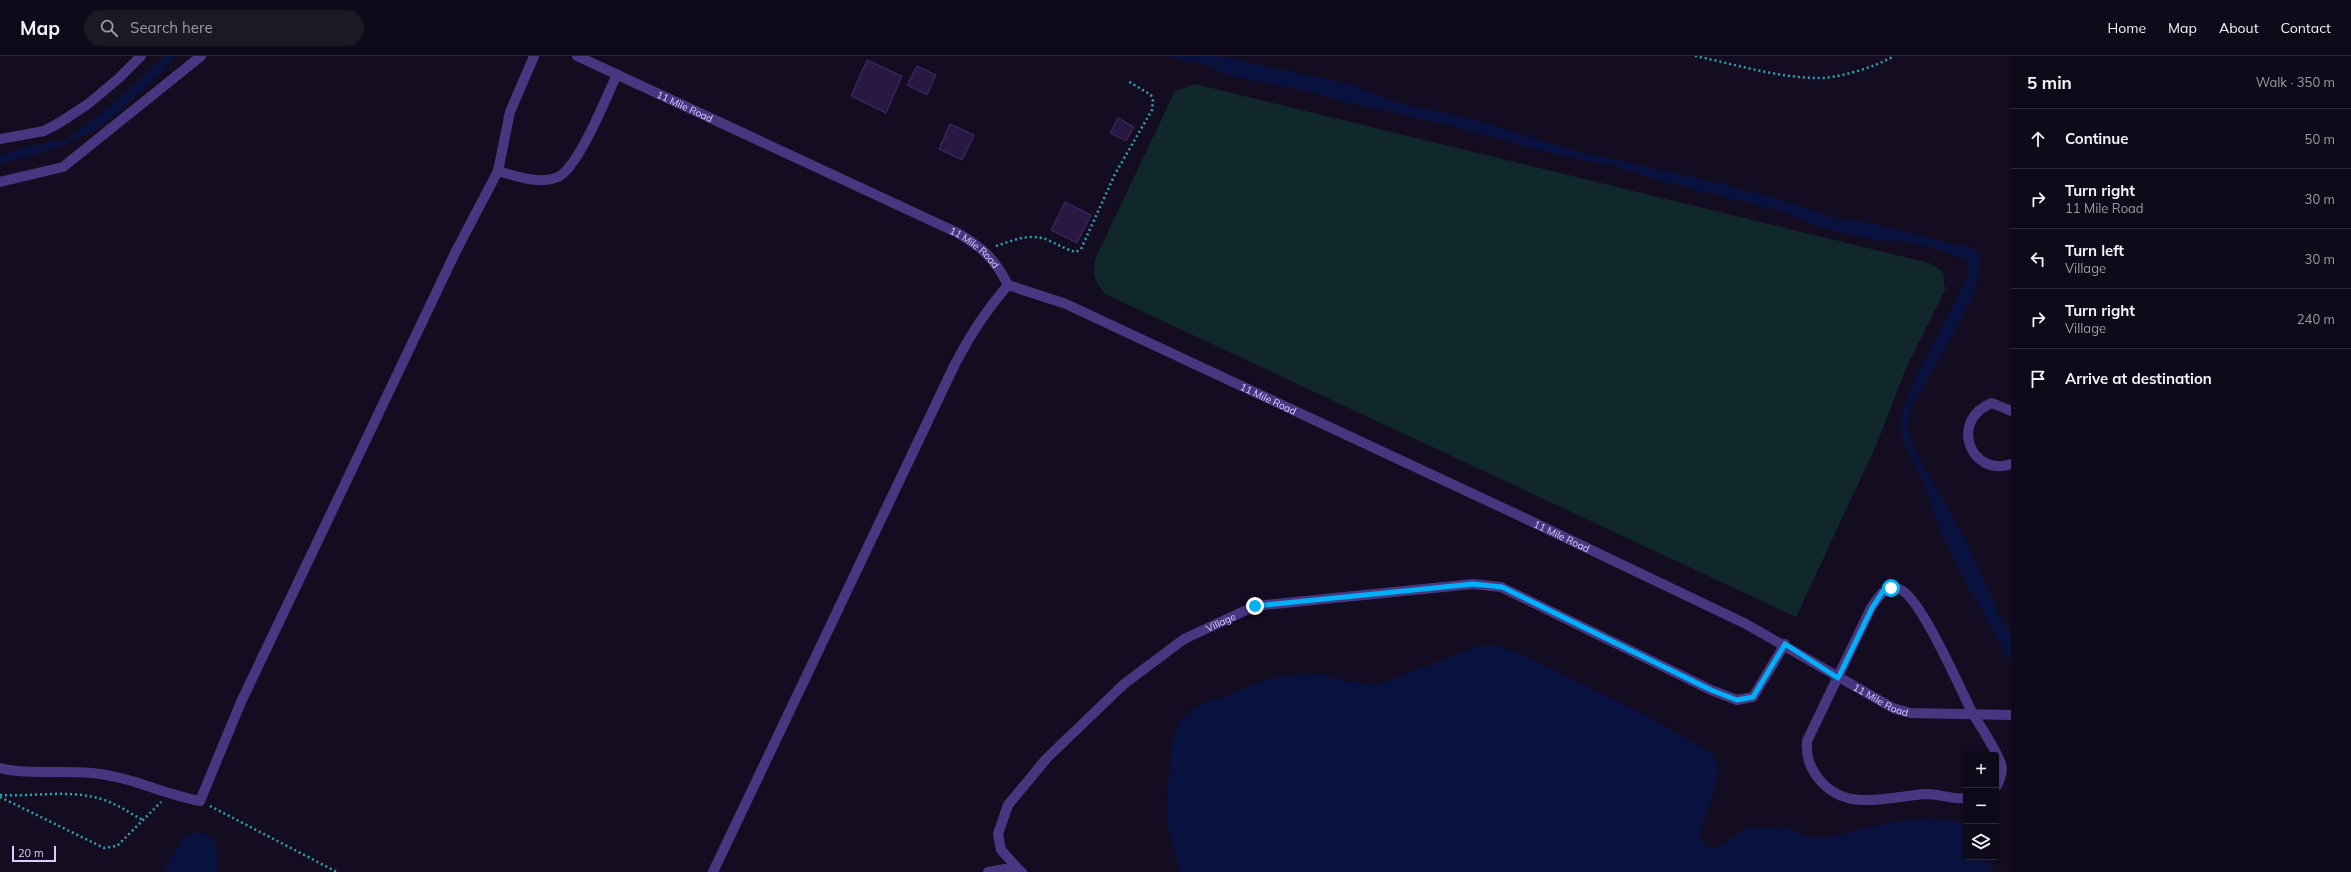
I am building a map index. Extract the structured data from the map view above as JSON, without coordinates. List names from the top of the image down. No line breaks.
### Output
{"streets":{"street":["11 Mile Road","Village"]},"crossings":[["11 Mile Road","Village"]],"scale_bar":"20 m","page":{"header":"Map","search":"Search here","nav":["Home","Map","About","Contact"],"heading":["5 min","Walk · 350 m"],"list":[["Continue","50 m"],["Turn right","11 Mile Road","30 m"],["Turn left","Village","30 m"],["Turn right","Village","240 m"],"Arrive at destination"],"map_buttons":["+","−"],"scale":"20 m"}}
